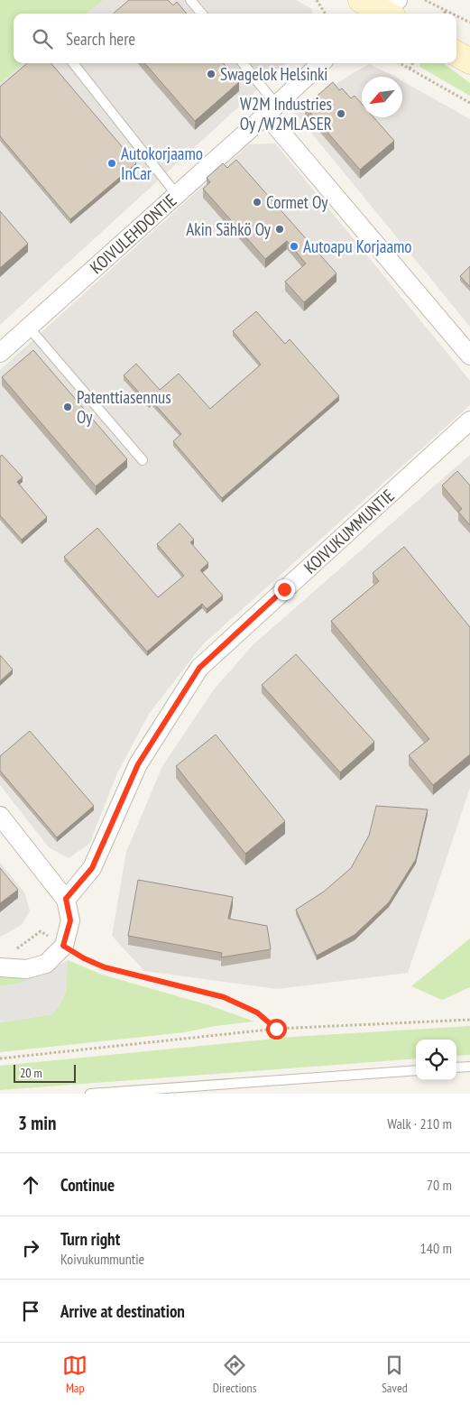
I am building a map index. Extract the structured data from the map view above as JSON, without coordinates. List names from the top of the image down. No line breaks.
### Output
{"streets":{"street":["KOIVULEHDONTIE","KOIVUKUMMUNTIE"]},"places":["Swagelok Helsinki","W2M Industries Oy /W2MLASER","Autokorjaamo InCar","Cormet Oy","Akin Sähkö Oy","Autoapu Korjaamo","Patenttiasennus Oy"],"scale_bar":"20 m","north":"bottom left","page":{"search":"Search here","scale":"20 m","heading":["3 min","Walk · 210 m"],"list":[["Continue","70 m"],["Turn right","Koivukummuntie","140 m"],"Arrive at destination"],"nav":["Map","Directions","Saved"]}}
